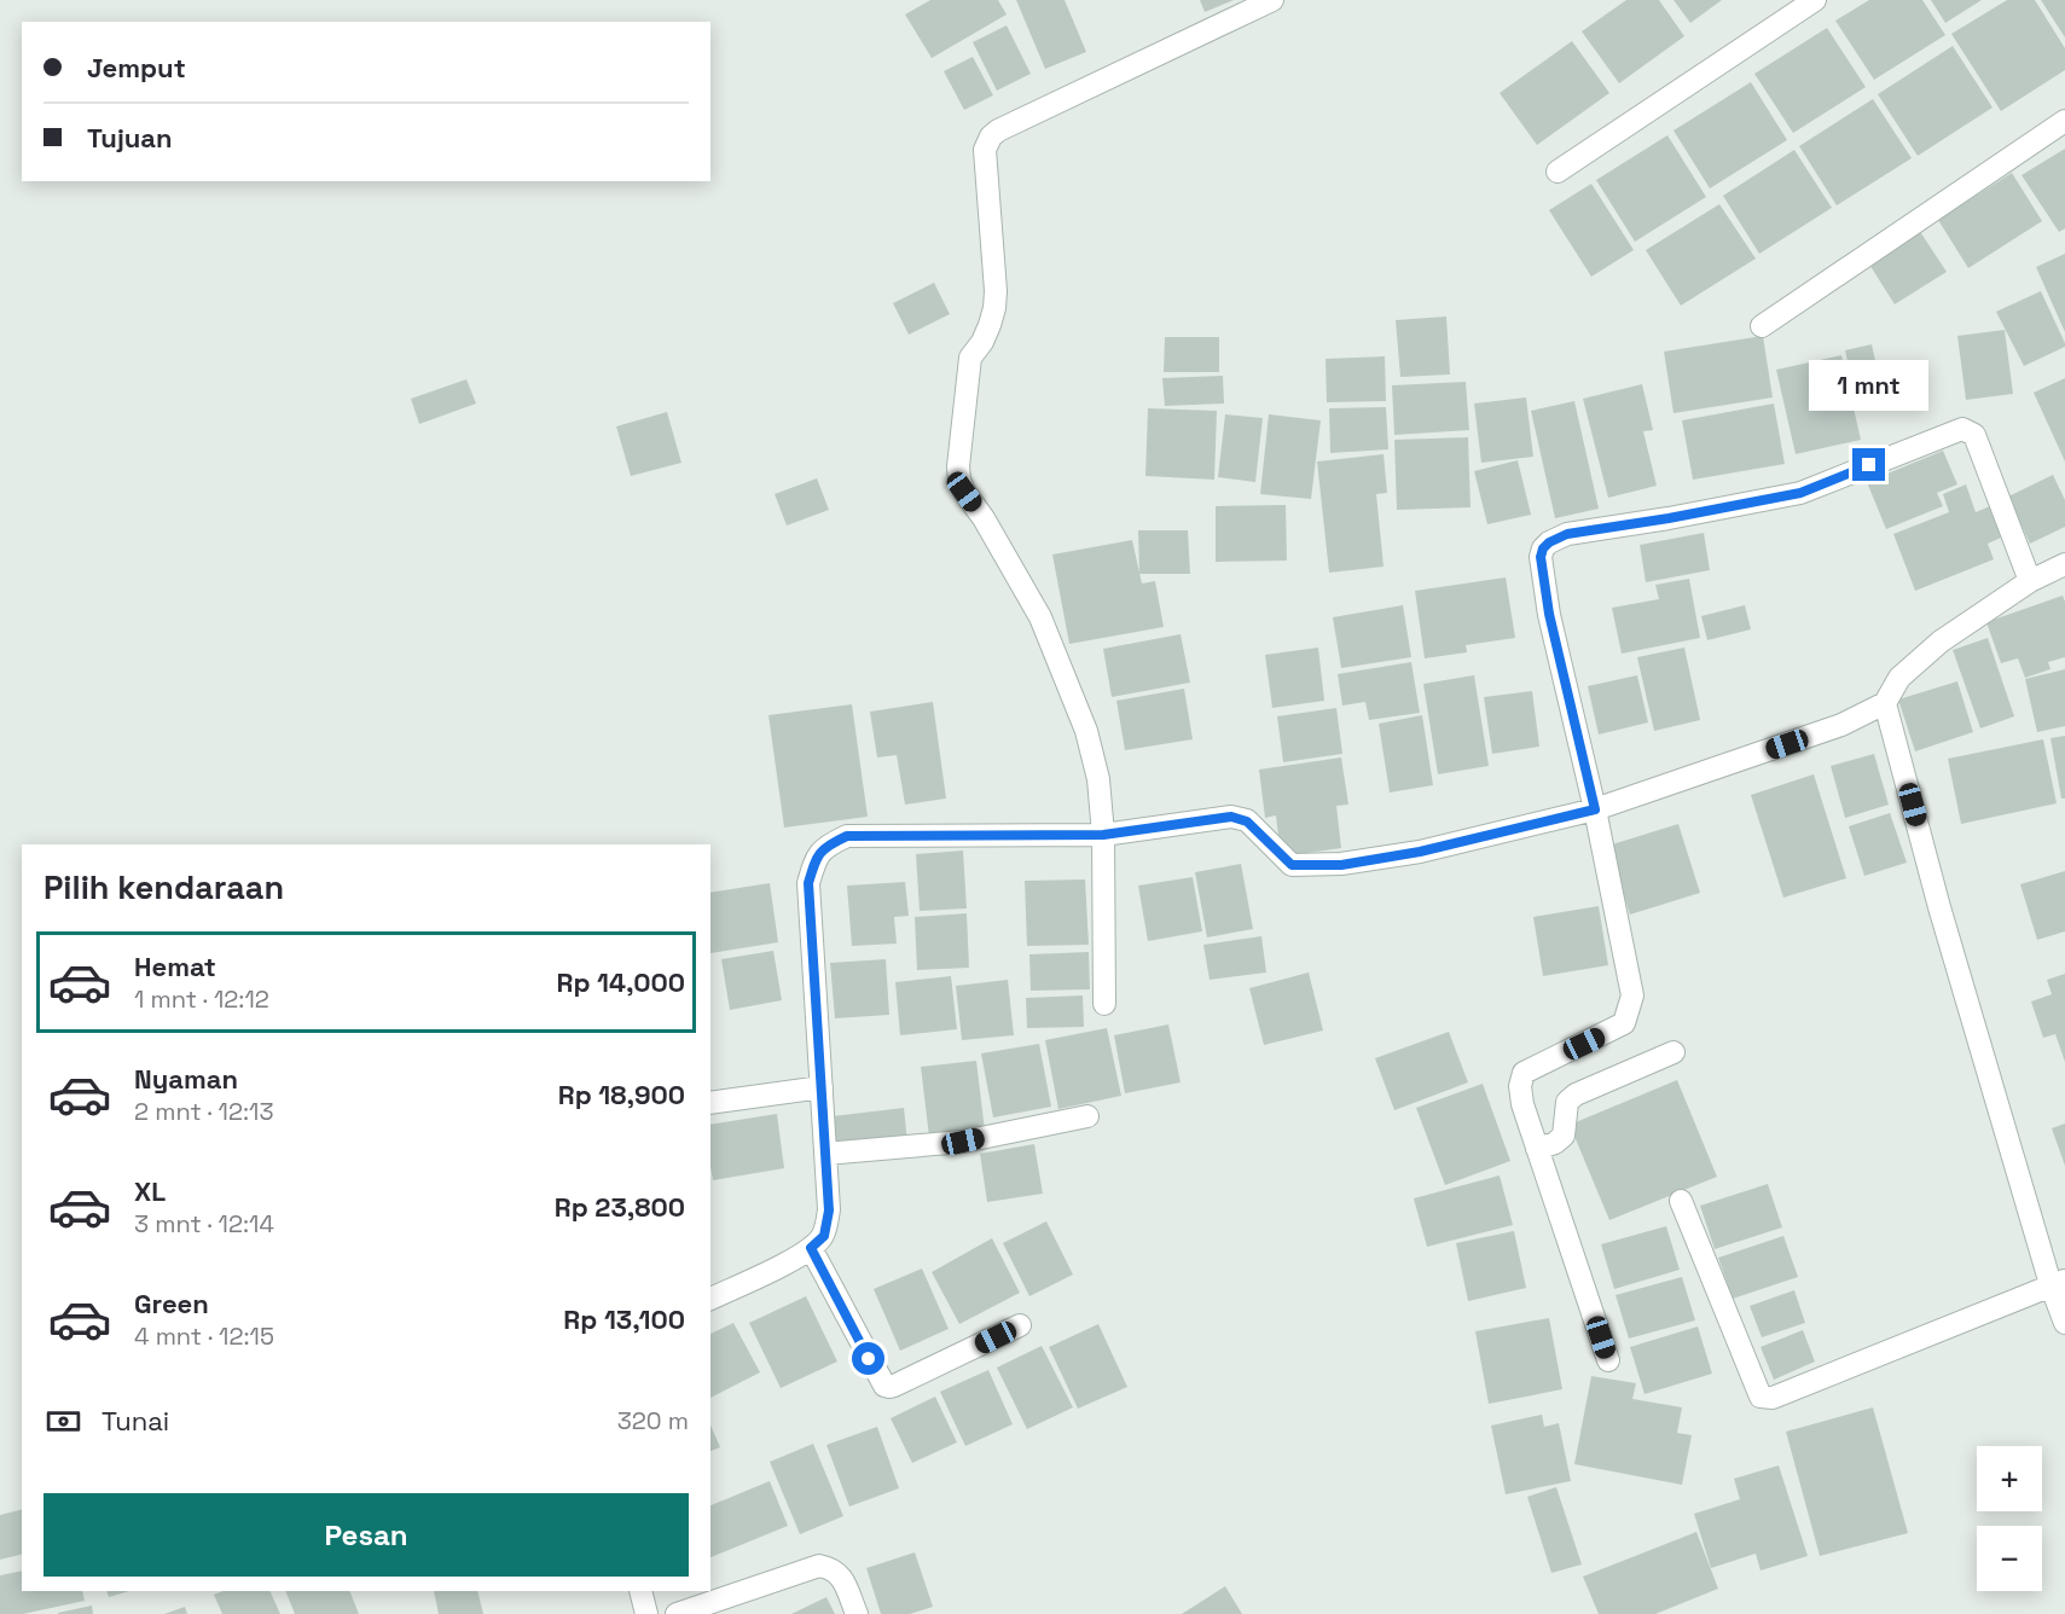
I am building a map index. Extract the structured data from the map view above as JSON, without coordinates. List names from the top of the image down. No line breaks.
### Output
{"page":{"banner":["Jemput","Tujuan"],"bubble":"1 mnt","heading":"Pilih kendaraan","list":[{"name":"Hemat","note":"1 mnt · 12:12","value":"Rp 14,000"},{"name":"Nyaman","note":"2 mnt · 12:13","value":"Rp 18,900"},{"name":"XL","note":"3 mnt · 12:14","value":"Rp 23,800"},{"name":"Green","note":"4 mnt · 12:15","value":"Rp 13,100"}],"pay":["Tunai","320 m"],"map_buttons":["+","−"],"buttons":"Pesan"}}
